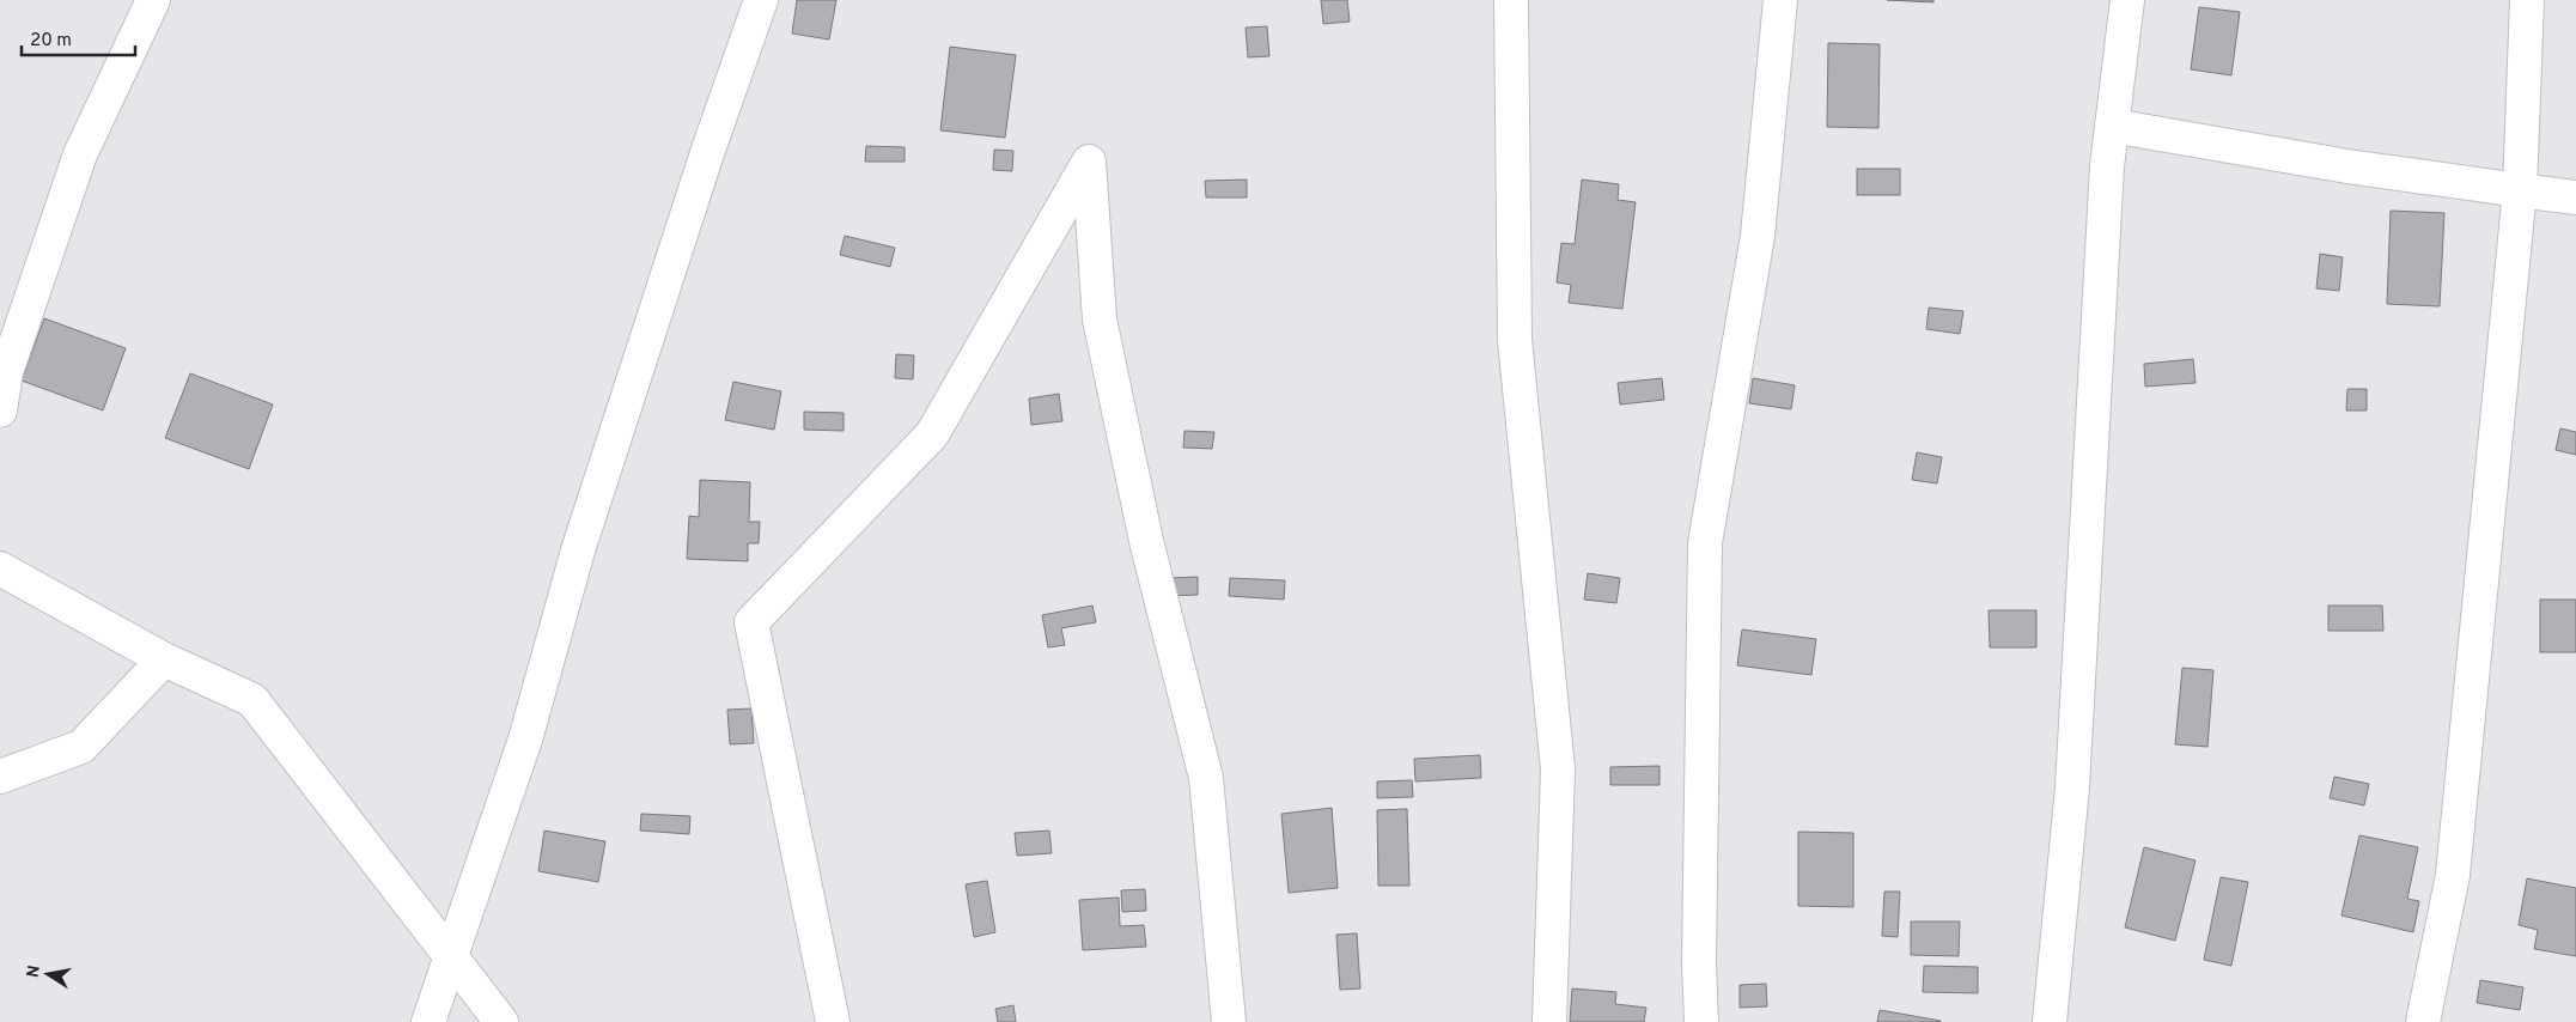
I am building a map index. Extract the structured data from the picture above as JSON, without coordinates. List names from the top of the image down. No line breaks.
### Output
{"scale_bar":"20 m","north":"left"}
